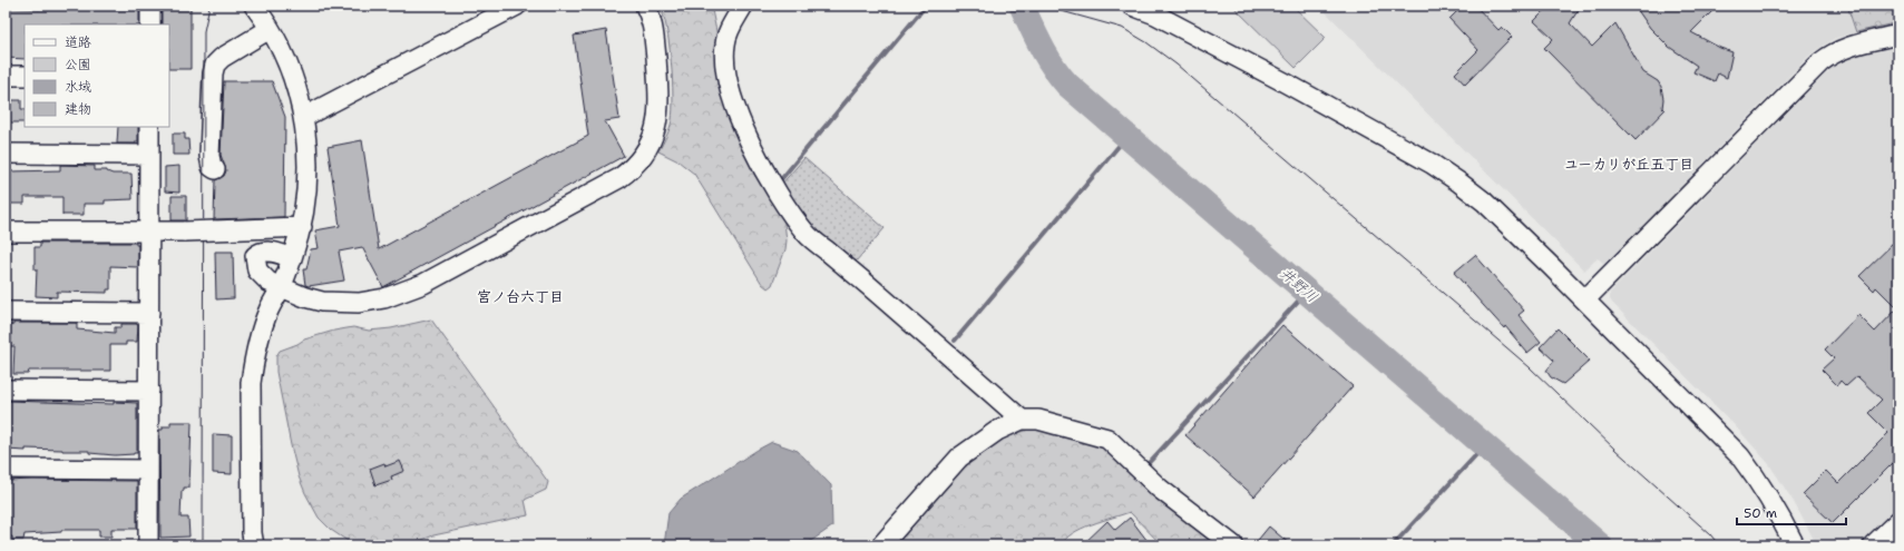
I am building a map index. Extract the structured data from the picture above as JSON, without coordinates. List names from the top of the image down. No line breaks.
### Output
{"districts":["ユーカリが丘五丁目","宮ノ台六丁目"],"water":["井野川"],"legend":["道路","公園","水域","建物"],"scale_bar":"50 m"}
